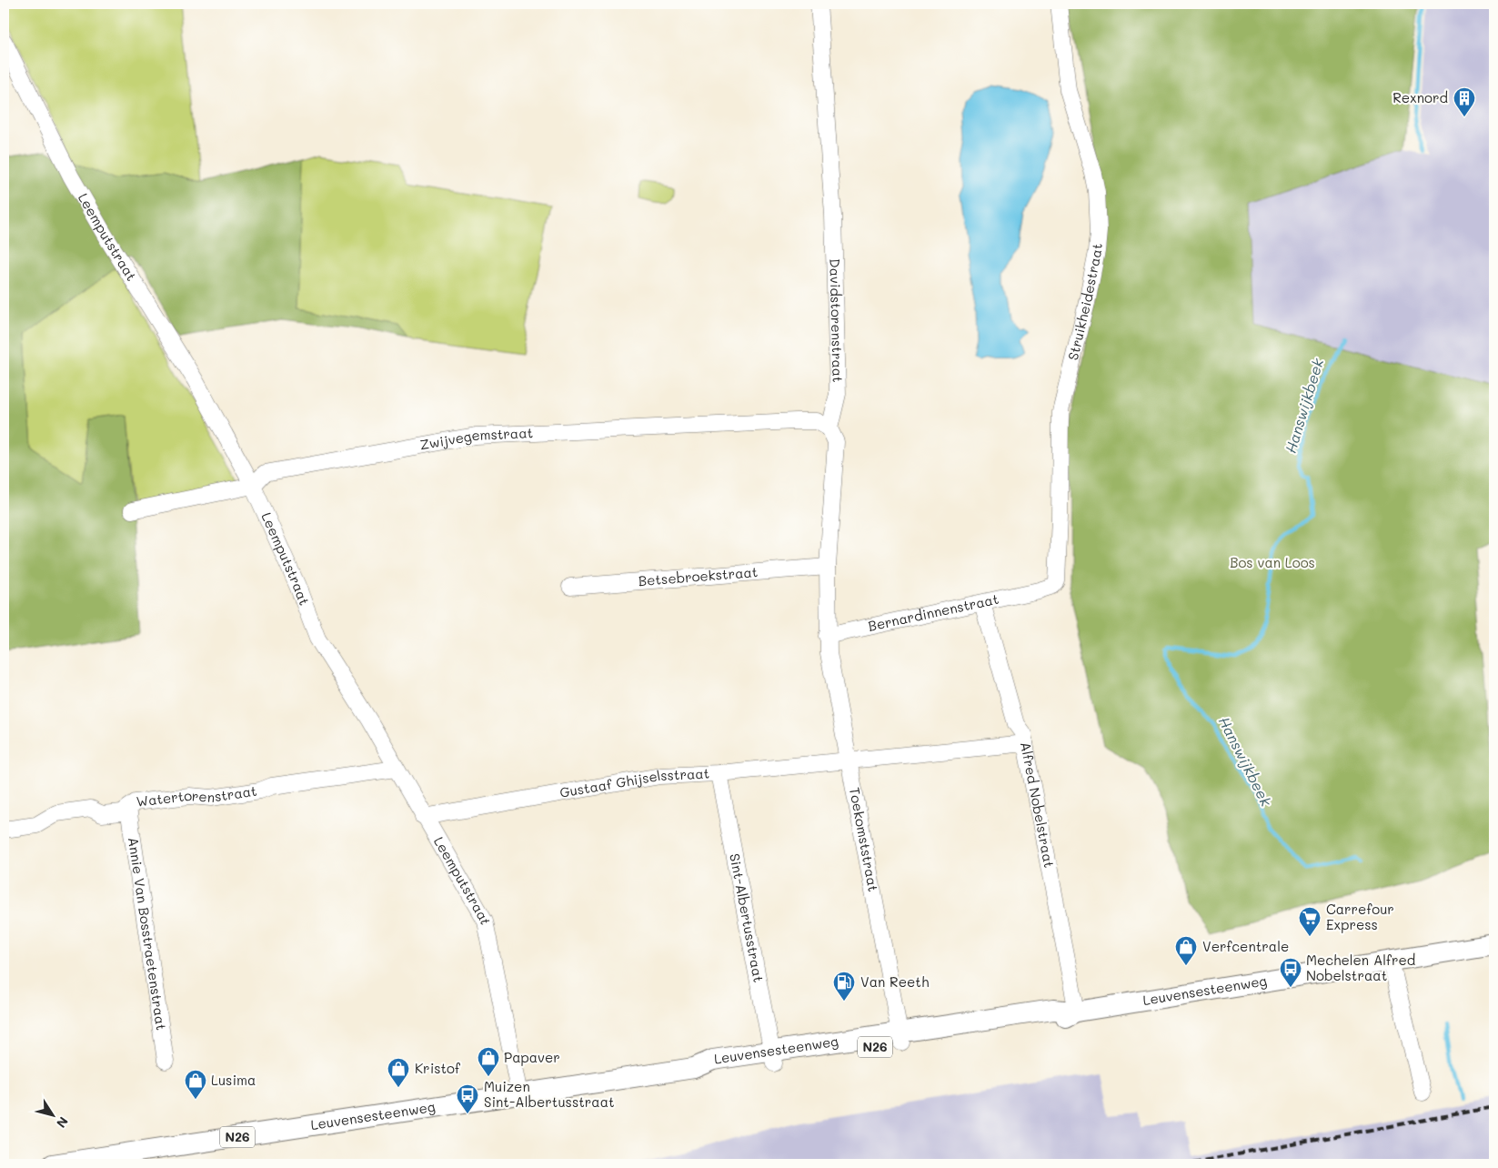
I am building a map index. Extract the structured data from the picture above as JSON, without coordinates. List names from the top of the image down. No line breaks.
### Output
{"streets":{"main road":["Leuvensesteenweg","N26"],"street":["Leemputstraat","Struikheidestraat","Davidstorenstraat","Zwijvegemstraat","Betsebroekstraat","Bernardinnenstraat","Gustaaf Ghijselsstraat","Watertorenstraat","Alfred Nobelstraat","Toekomststraat","Sint-Albertusstraat","Annie Van Bosstraetenstraat"]},"crossings":[["Leemputstraat","Zwijvegemstraat"],["Leemputstraat","Gustaaf Ghijselsstraat"],["Leemputstraat","Watertorenstraat"],["Leemputstraat","Leuvensesteenweg"],["Struikheidestraat","Bernardinnenstraat"],["Davidstorenstraat","Zwijvegemstraat"],["Davidstorenstraat","Betsebroekstraat"],["Davidstorenstraat","Bernardinnenstraat"],["Davidstorenstraat","Toekomststraat"],["Bernardinnenstraat","Alfred Nobelstraat"],["Bernardinnenstraat","Toekomststraat"],["Gustaaf Ghijselsstraat","Alfred Nobelstraat"],["Gustaaf Ghijselsstraat","Toekomststraat"],["Gustaaf Ghijselsstraat","Sint-Albertusstraat"],["Watertorenstraat","Annie Van Bosstraetenstraat"],["Alfred Nobelstraat","Leuvensesteenweg"],["Toekomststraat","Leuvensesteenweg"],["Sint-Albertusstraat","Leuvensesteenweg"]],"water":["Hanswijkbeek"],"parks":["Bos van Loos"],"places":{"building":["Rexnord"],"supermarket":["Carrefour Express"],"shop":["Verfcentrale","Papaver","Kristof","Lusima"],"bus stop":["Mechelen Alfred Nobelstraat","Muizen Sint-Albertusstraat"],"fuel station":["Van Reeth"]},"north":"bottom right"}
